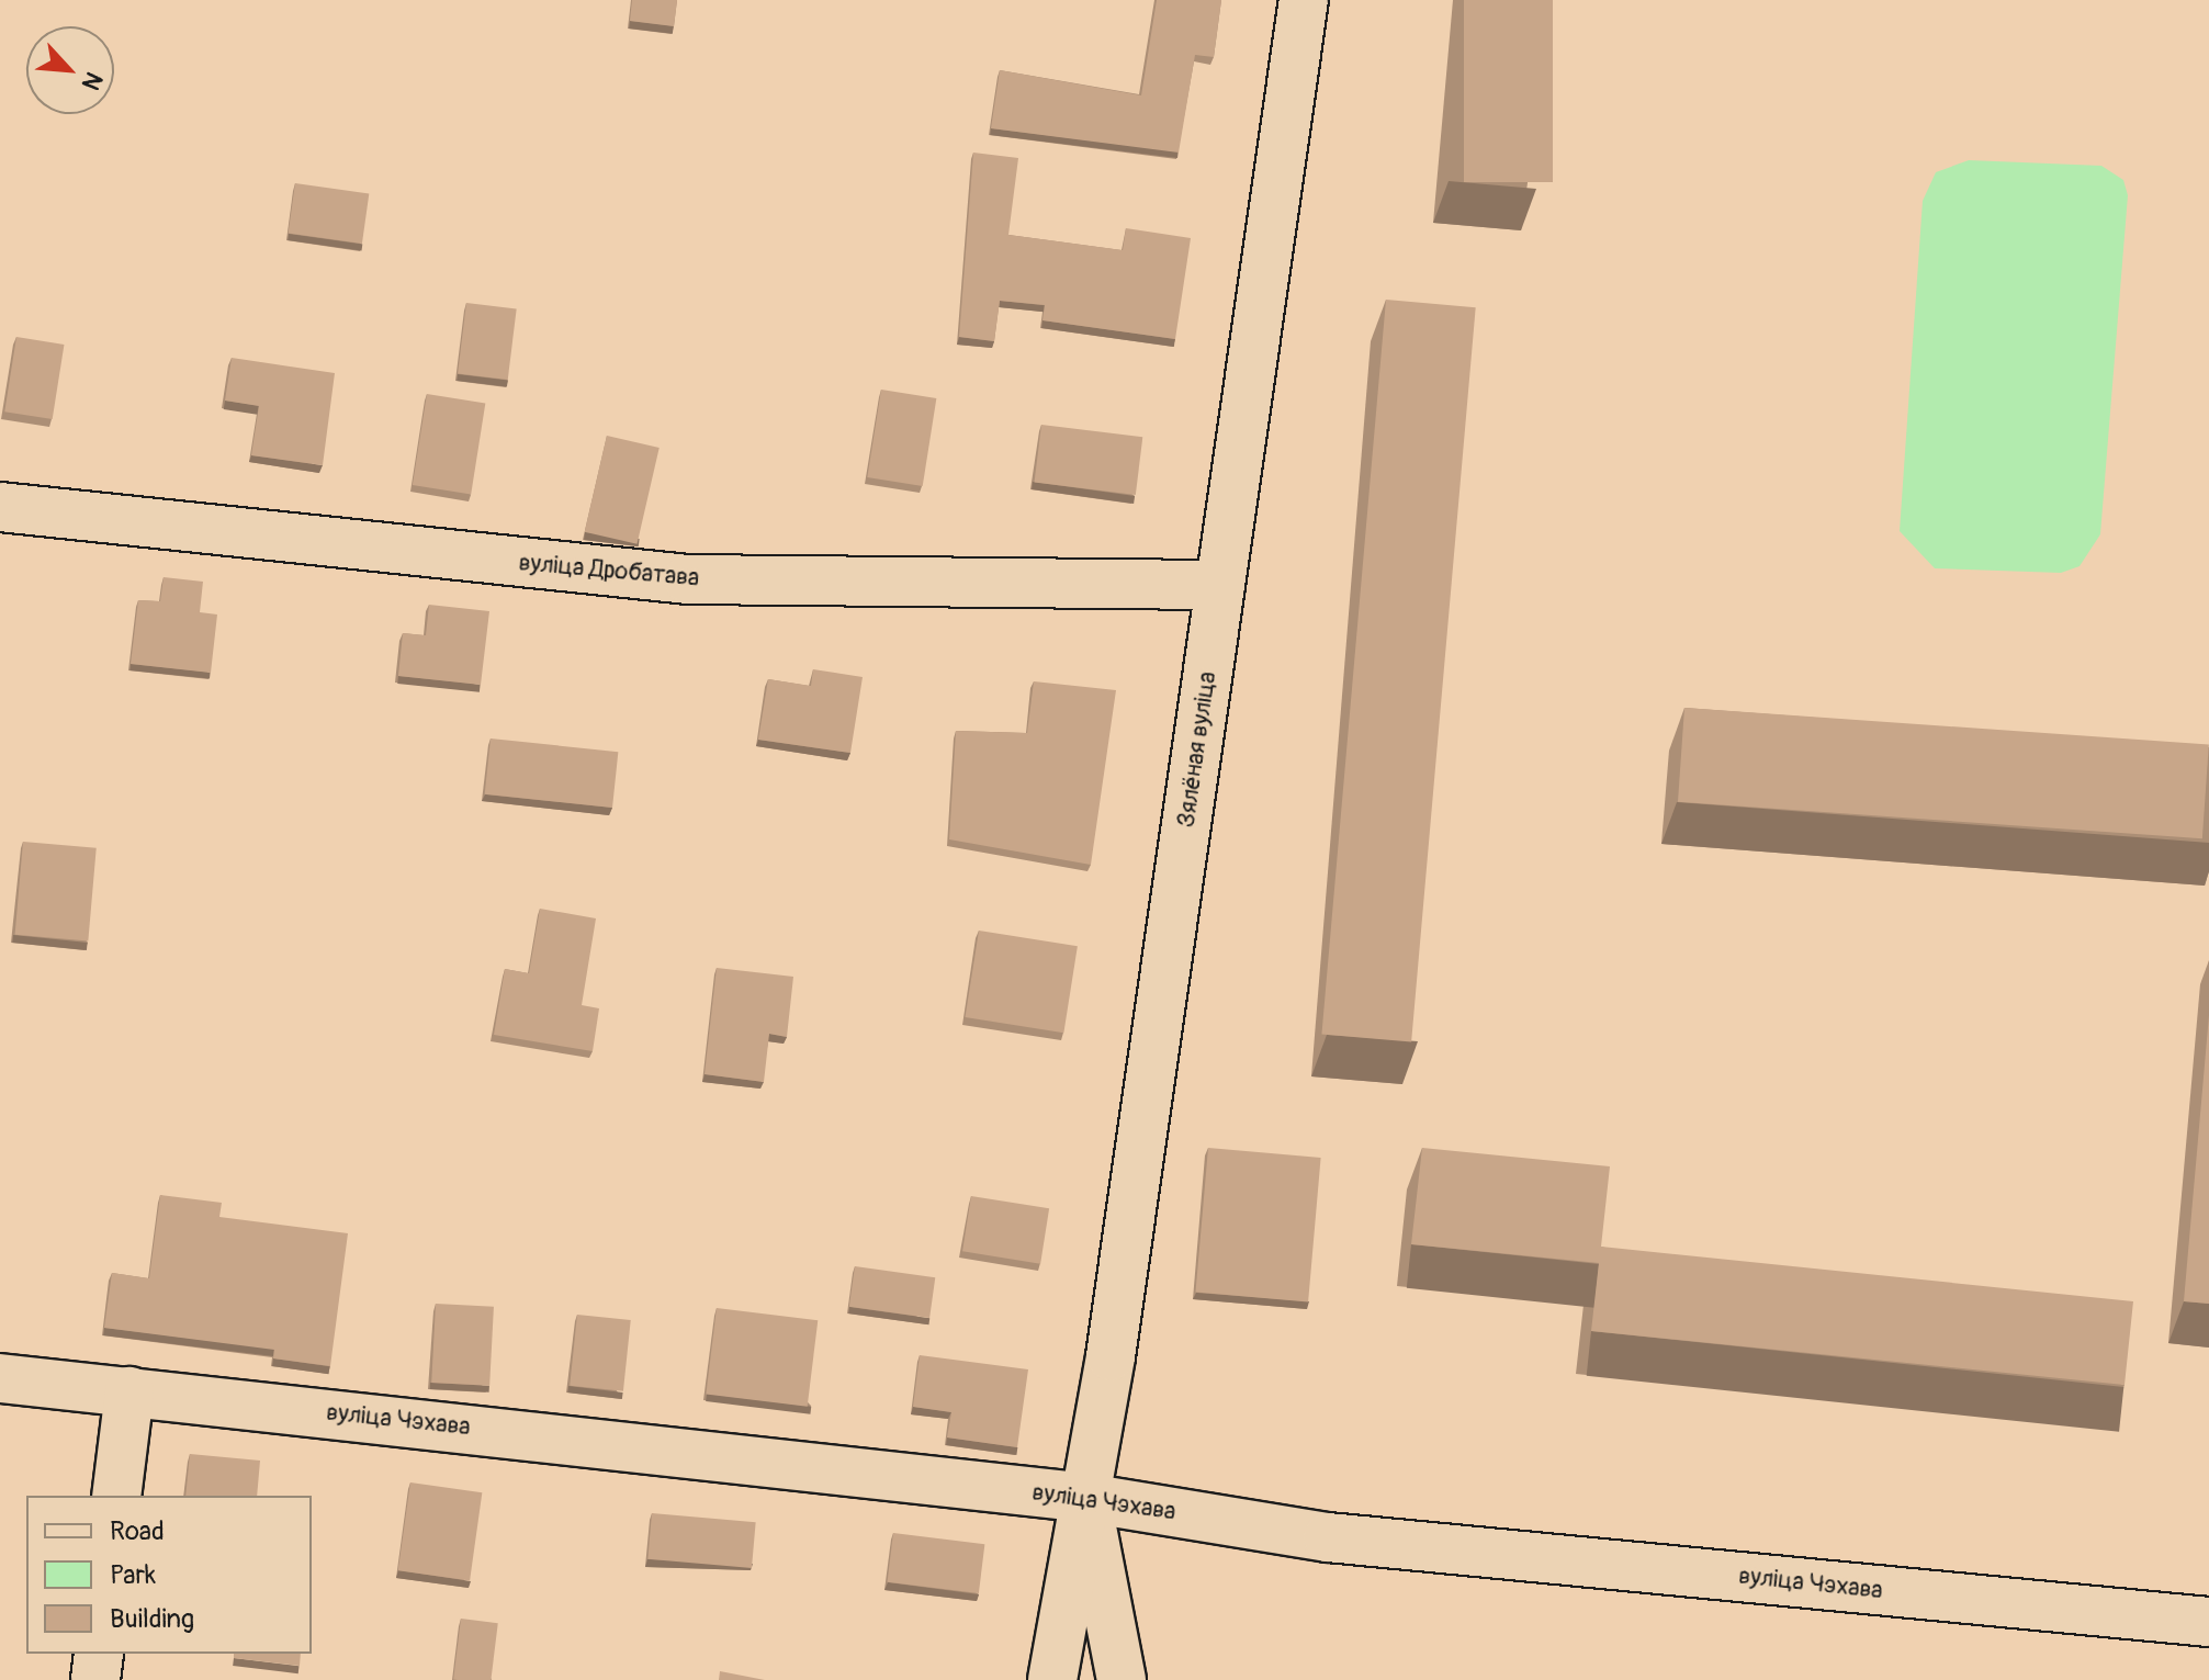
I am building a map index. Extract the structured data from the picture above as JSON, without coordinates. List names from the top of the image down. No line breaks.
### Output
{"streets":{"street":["вуліца Дробатава","Зялёная вуліца","вуліца Чэхава"]},"crossings":[["вуліца Дробатава","Зялёная вуліца"],["Зялёная вуліца","вуліца Чэхава"]],"legend":["Road","Park","Building"],"north":"bottom right"}
